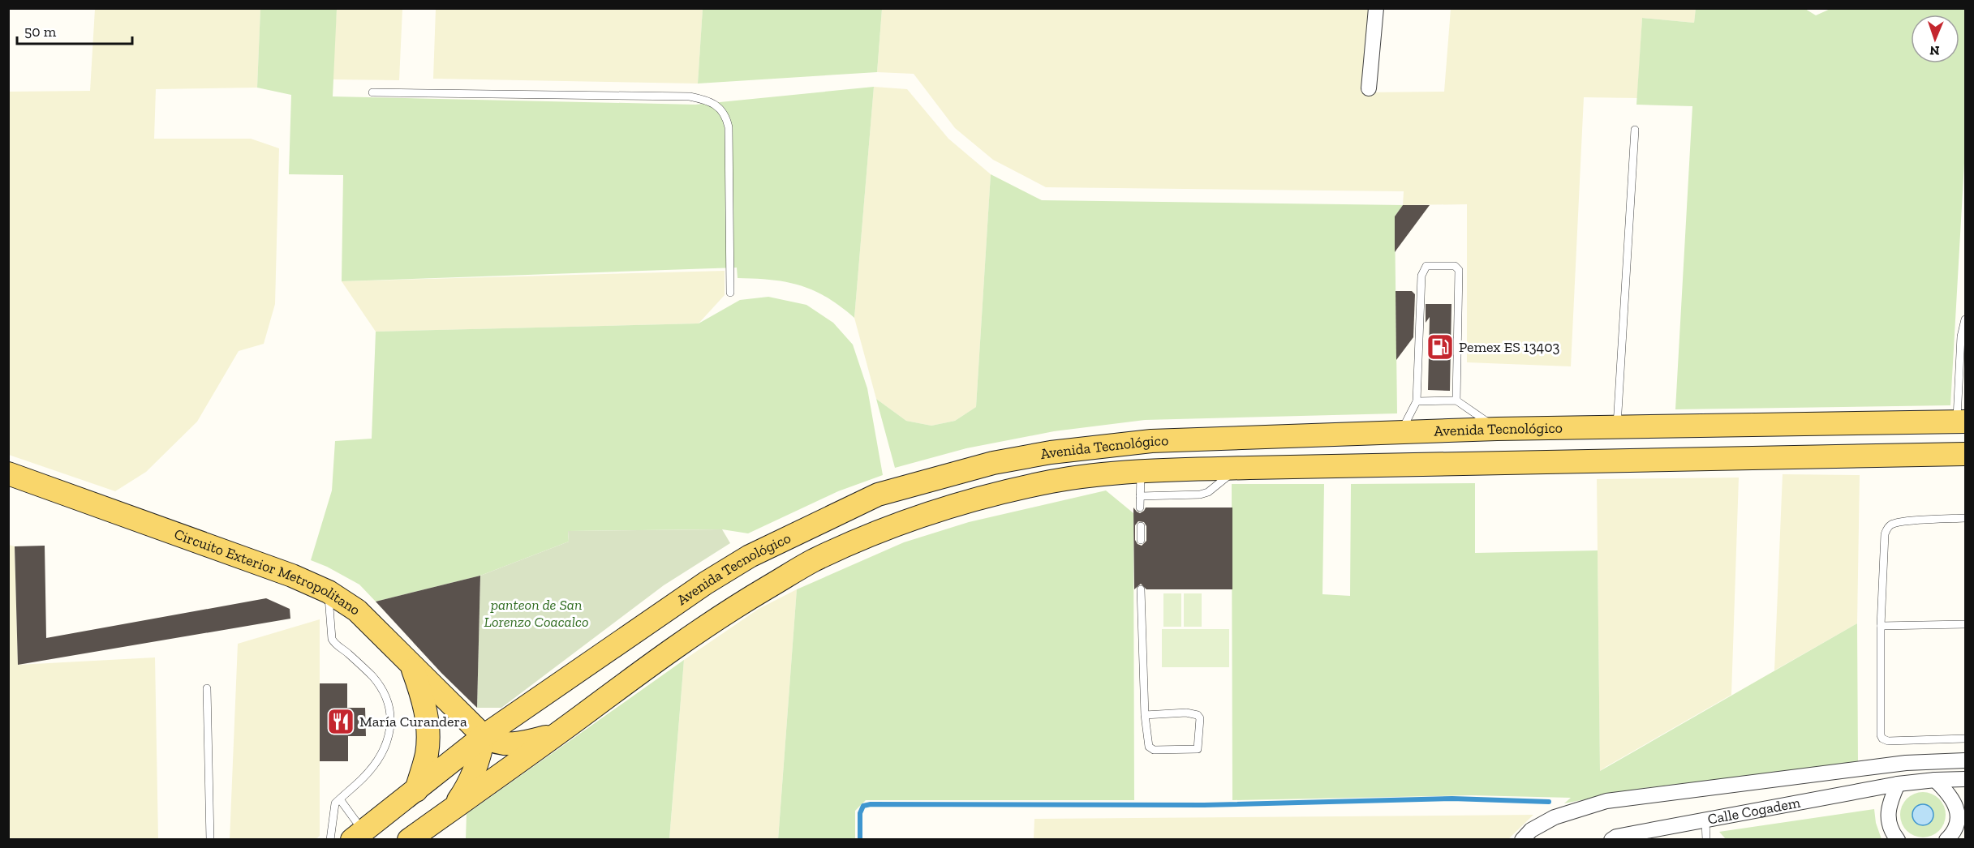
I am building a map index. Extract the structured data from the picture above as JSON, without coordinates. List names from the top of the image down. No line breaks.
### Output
{"streets":{"main road":["Avenida Tecnológico","Circuito Exterior Metropolitano"],"street":["Calle Cogadem"]},"crossings":[["Avenida Tecnológico","Circuito Exterior Metropolitano"]],"parks":["panteon de San Lorenzo Coacalco"],"places":{"fuel station":["Pemex ES 13403"],"restaurant":["María Curandera"]},"scale_bar":"50 m","north":"bottom"}
